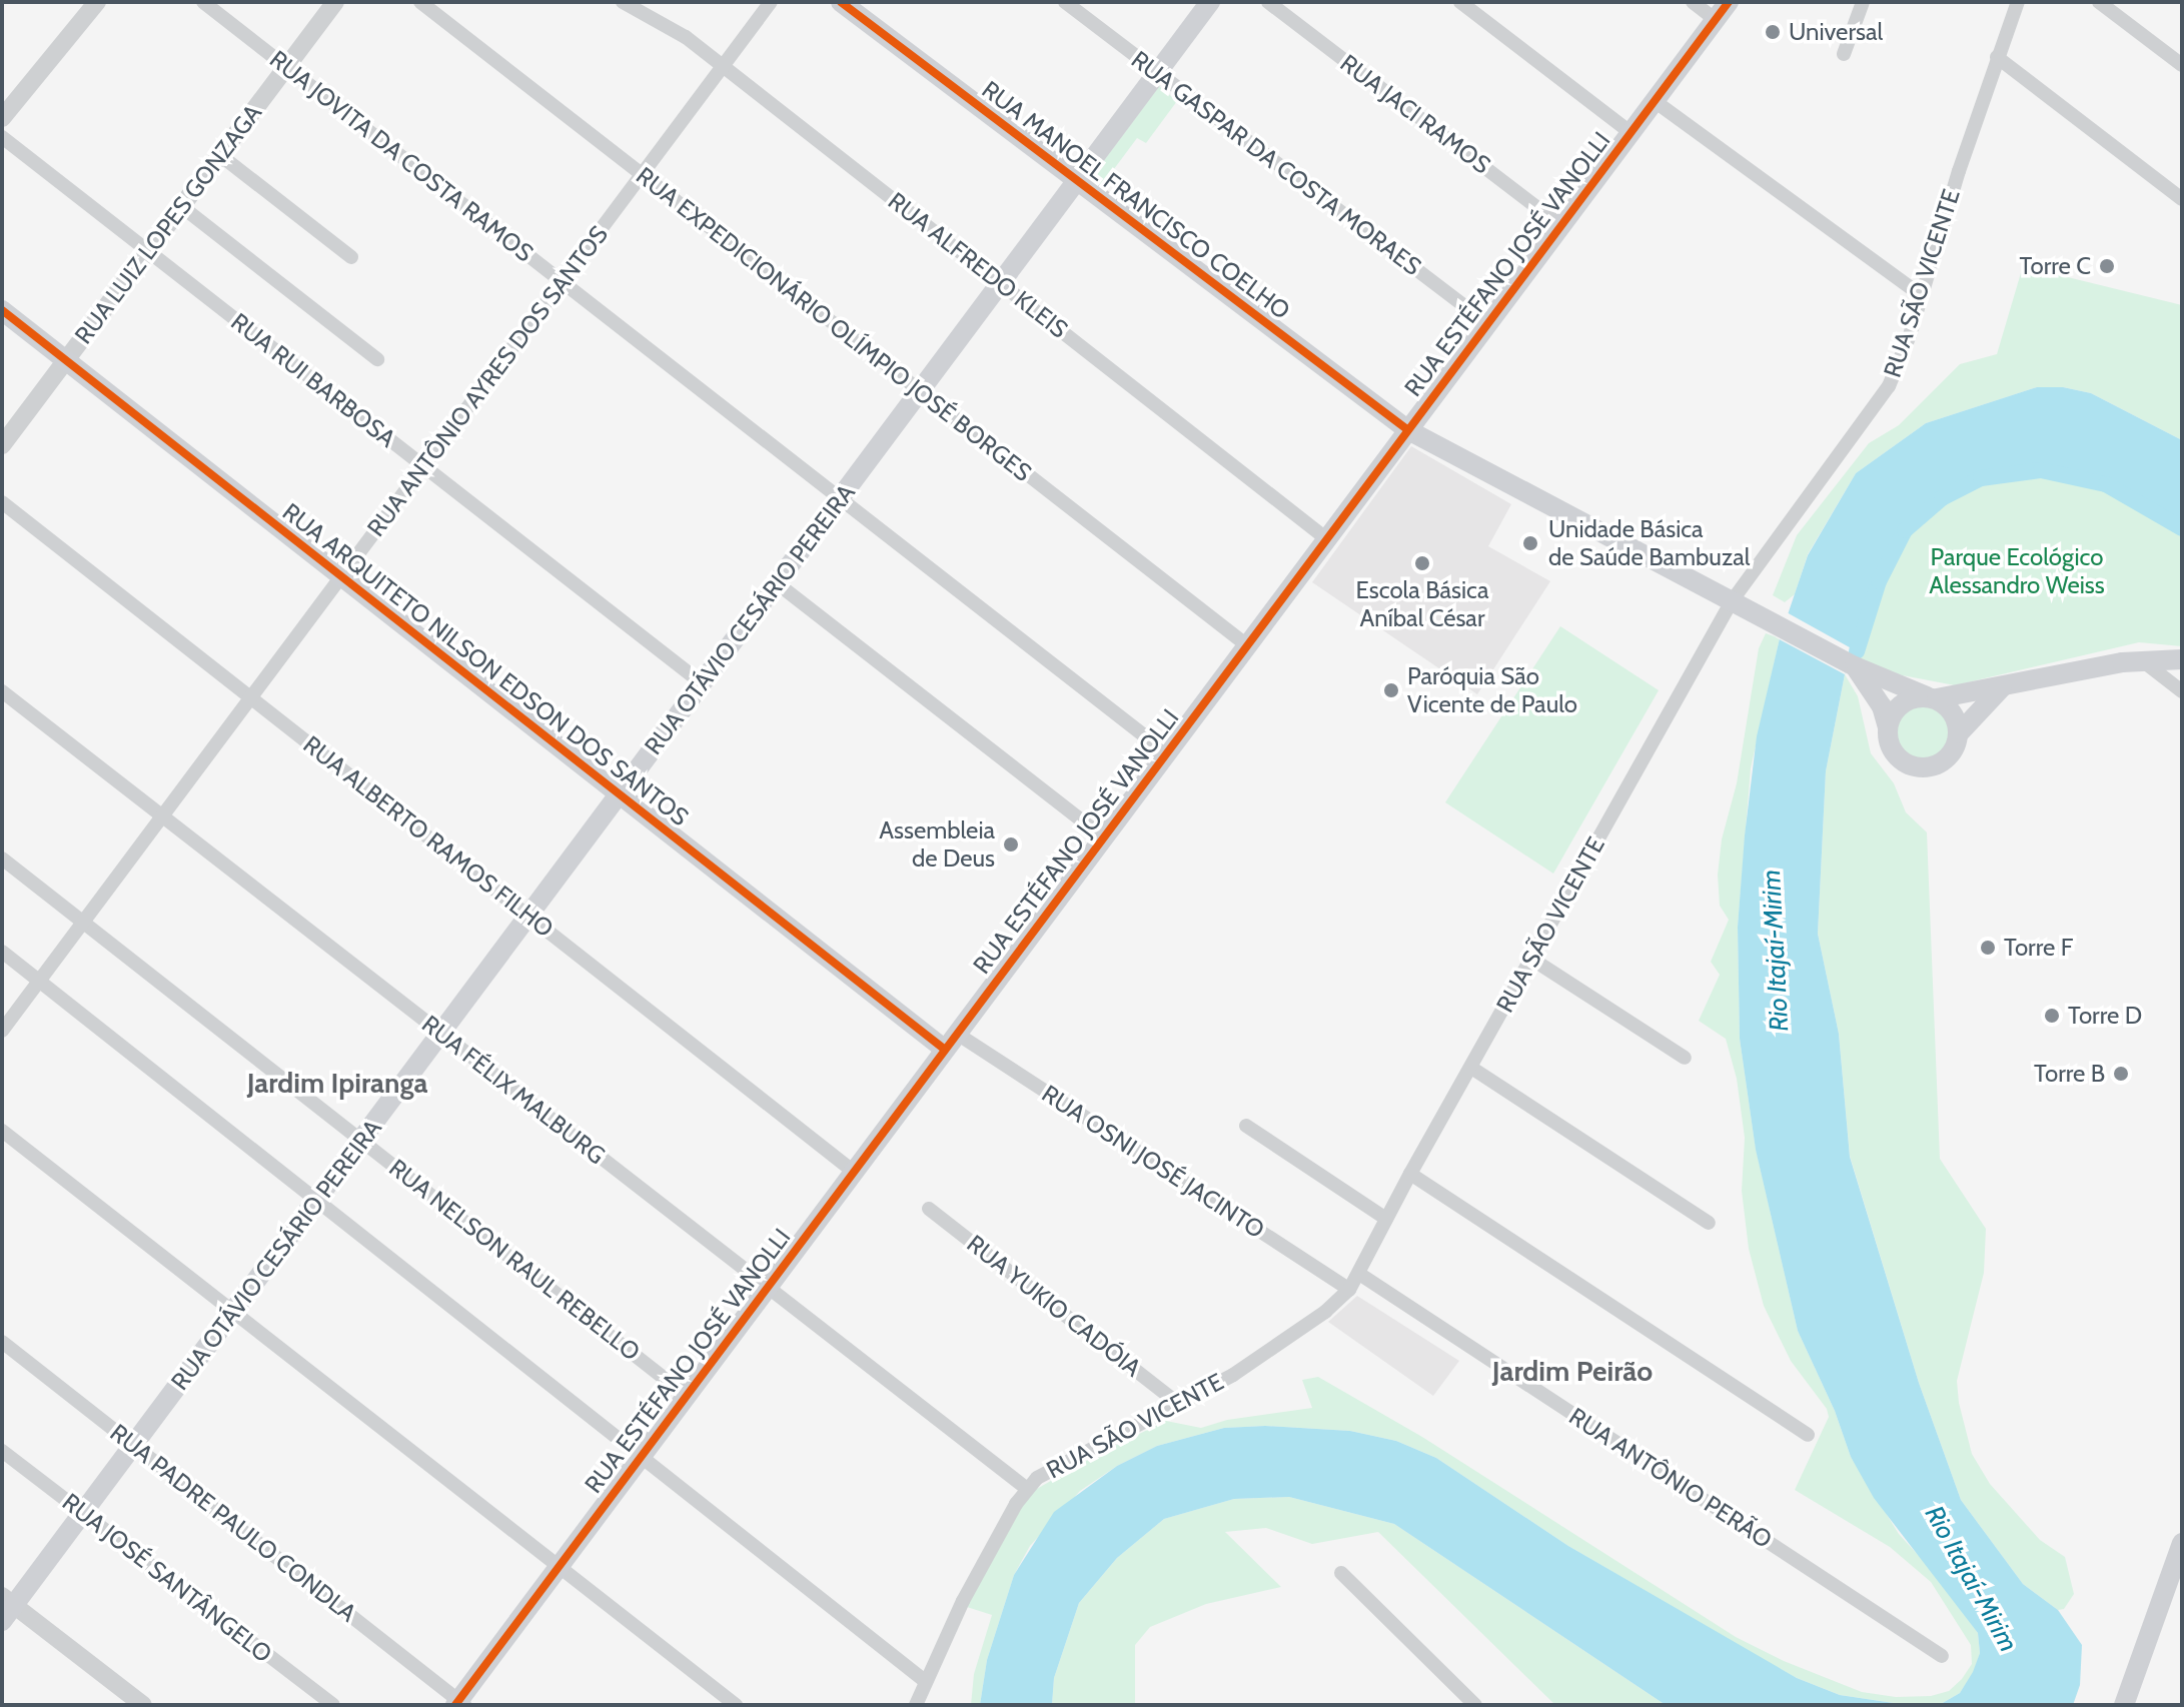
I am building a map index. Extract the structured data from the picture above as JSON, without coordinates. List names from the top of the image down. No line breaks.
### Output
{"streets":{"main road":["RUA MANOEL FRANCISCO COELHO","RUA ESTÉFANO JOSÉ VANOLLI","RUA OTÁVIO CESÁRIO PEREIRA","RUA ARQUITETO NILSON EDSON DOS SANTOS"],"street":["RUA JACI RAMOS","RUA JOVITA DA COSTA RAMOS","RUA GASPAR DA COSTA MORAES","RUA LUIZ LOPES GONZAGA","RUA ALFREDO KLEIS","RUA SÃO VICENTE","RUA EXPEDICIONÁRIO OLÍMPIO JOSÉ BORGES","RUA RUI BARBOSA","RUA ANTÔNIO AYRES DOS SANTOS","RUA ALBERTO RAMOS FILHO","RUA FÉLIX MALBURG","RUA OSNI JOSÉ JACINTO","RUA NELSON RAUL REBELLO","RUA YUKIO CADÓIA","RUA ANTÔNIO PERÃO","RUA PADRE PAULO CONDLA","RUA JOSÉ SANTÂNGELO"]},"crossings":[["RUA JACI RAMOS","RUA ESTÉFANO JOSÉ VANOLLI"],["RUA JOVITA DA COSTA RAMOS","RUA LUIZ LOPES GONZAGA"],["RUA JOVITA DA COSTA RAMOS","RUA ESTÉFANO JOSÉ VANOLLI"],["RUA JOVITA DA COSTA RAMOS","RUA ANTÔNIO AYRES DOS SANTOS"],["RUA JOVITA DA COSTA RAMOS","RUA OTÁVIO CESÁRIO PEREIRA"],["RUA GASPAR DA COSTA MORAES","RUA ESTÉFANO JOSÉ VANOLLI"],["RUA GASPAR DA COSTA MORAES","RUA OTÁVIO CESÁRIO PEREIRA"],["RUA MANOEL FRANCISCO COELHO","RUA ESTÉFANO JOSÉ VANOLLI"],["RUA MANOEL FRANCISCO COELHO","RUA SÃO VICENTE"],["RUA MANOEL FRANCISCO COELHO","RUA OTÁVIO CESÁRIO PEREIRA"],["RUA LUIZ LOPES GONZAGA","RUA RUI BARBOSA"],["RUA LUIZ LOPES GONZAGA","RUA ARQUITETO NILSON EDSON DOS SANTOS"],["RUA ESTÉFANO JOSÉ VANOLLI","RUA ALFREDO KLEIS"],["RUA ESTÉFANO JOSÉ VANOLLI","RUA EXPEDICIONÁRIO OLÍMPIO JOSÉ BORGES"],["RUA ESTÉFANO JOSÉ VANOLLI","RUA ARQUITETO NILSON EDSON DOS SANTOS"],["RUA ESTÉFANO JOSÉ VANOLLI","RUA ALBERTO RAMOS FILHO"],["RUA ESTÉFANO JOSÉ VANOLLI","RUA FÉLIX MALBURG"],["RUA ESTÉFANO JOSÉ VANOLLI","RUA OSNI JOSÉ JACINTO"],["RUA ESTÉFANO JOSÉ VANOLLI","RUA NELSON RAUL REBELLO"],["RUA ESTÉFANO JOSÉ VANOLLI","RUA PADRE PAULO CONDLA"],["RUA ALFREDO KLEIS","RUA ANTÔNIO AYRES DOS SANTOS"],["RUA ALFREDO KLEIS","RUA OTÁVIO CESÁRIO PEREIRA"],["RUA SÃO VICENTE","RUA FÉLIX MALBURG"],["RUA SÃO VICENTE","RUA OSNI JOSÉ JACINTO"],["RUA SÃO VICENTE","RUA YUKIO CADÓIA"],["RUA SÃO VICENTE","RUA ANTÔNIO PERÃO"],["RUA EXPEDICIONÁRIO OLÍMPIO JOSÉ BORGES","RUA ANTÔNIO AYRES DOS SANTOS"],["RUA EXPEDICIONÁRIO OLÍMPIO JOSÉ BORGES","RUA OTÁVIO CESÁRIO PEREIRA"],["RUA RUI BARBOSA","RUA ANTÔNIO AYRES DOS SANTOS"],["RUA RUI BARBOSA","RUA OTÁVIO CESÁRIO PEREIRA"],["RUA ANTÔNIO AYRES DOS SANTOS","RUA ARQUITETO NILSON EDSON DOS SANTOS"],["RUA ANTÔNIO AYRES DOS SANTOS","RUA ALBERTO RAMOS FILHO"],["RUA ANTÔNIO AYRES DOS SANTOS","RUA FÉLIX MALBURG"],["RUA ANTÔNIO AYRES DOS SANTOS","RUA NELSON RAUL REBELLO"],["RUA OTÁVIO CESÁRIO PEREIRA","RUA ARQUITETO NILSON EDSON DOS SANTOS"],["RUA OTÁVIO CESÁRIO PEREIRA","RUA ALBERTO RAMOS FILHO"],["RUA OTÁVIO CESÁRIO PEREIRA","RUA FÉLIX MALBURG"],["RUA OTÁVIO CESÁRIO PEREIRA","RUA NELSON RAUL REBELLO"],["RUA OTÁVIO CESÁRIO PEREIRA","RUA PADRE PAULO CONDLA"],["RUA OTÁVIO CESÁRIO PEREIRA","RUA JOSÉ SANTÂNGELO"],["RUA ARQUITETO NILSON EDSON DOS SANTOS","RUA OSNI JOSÉ JACINTO"]],"districts":["Jardim Ipiranga","Jardim Peirão"],"water":["Rio Itajaí-Mirim"],"parks":["Parque Ecológico Alessandro Weiss"],"places":["Universal","Torre C","Unidade Básica de Saúde Bambuzal","Escola Básica Aníbal César","Paróquia São Vicente de Paulo","Assembleia de Deus","Torre F","Torre D","Torre B"]}
